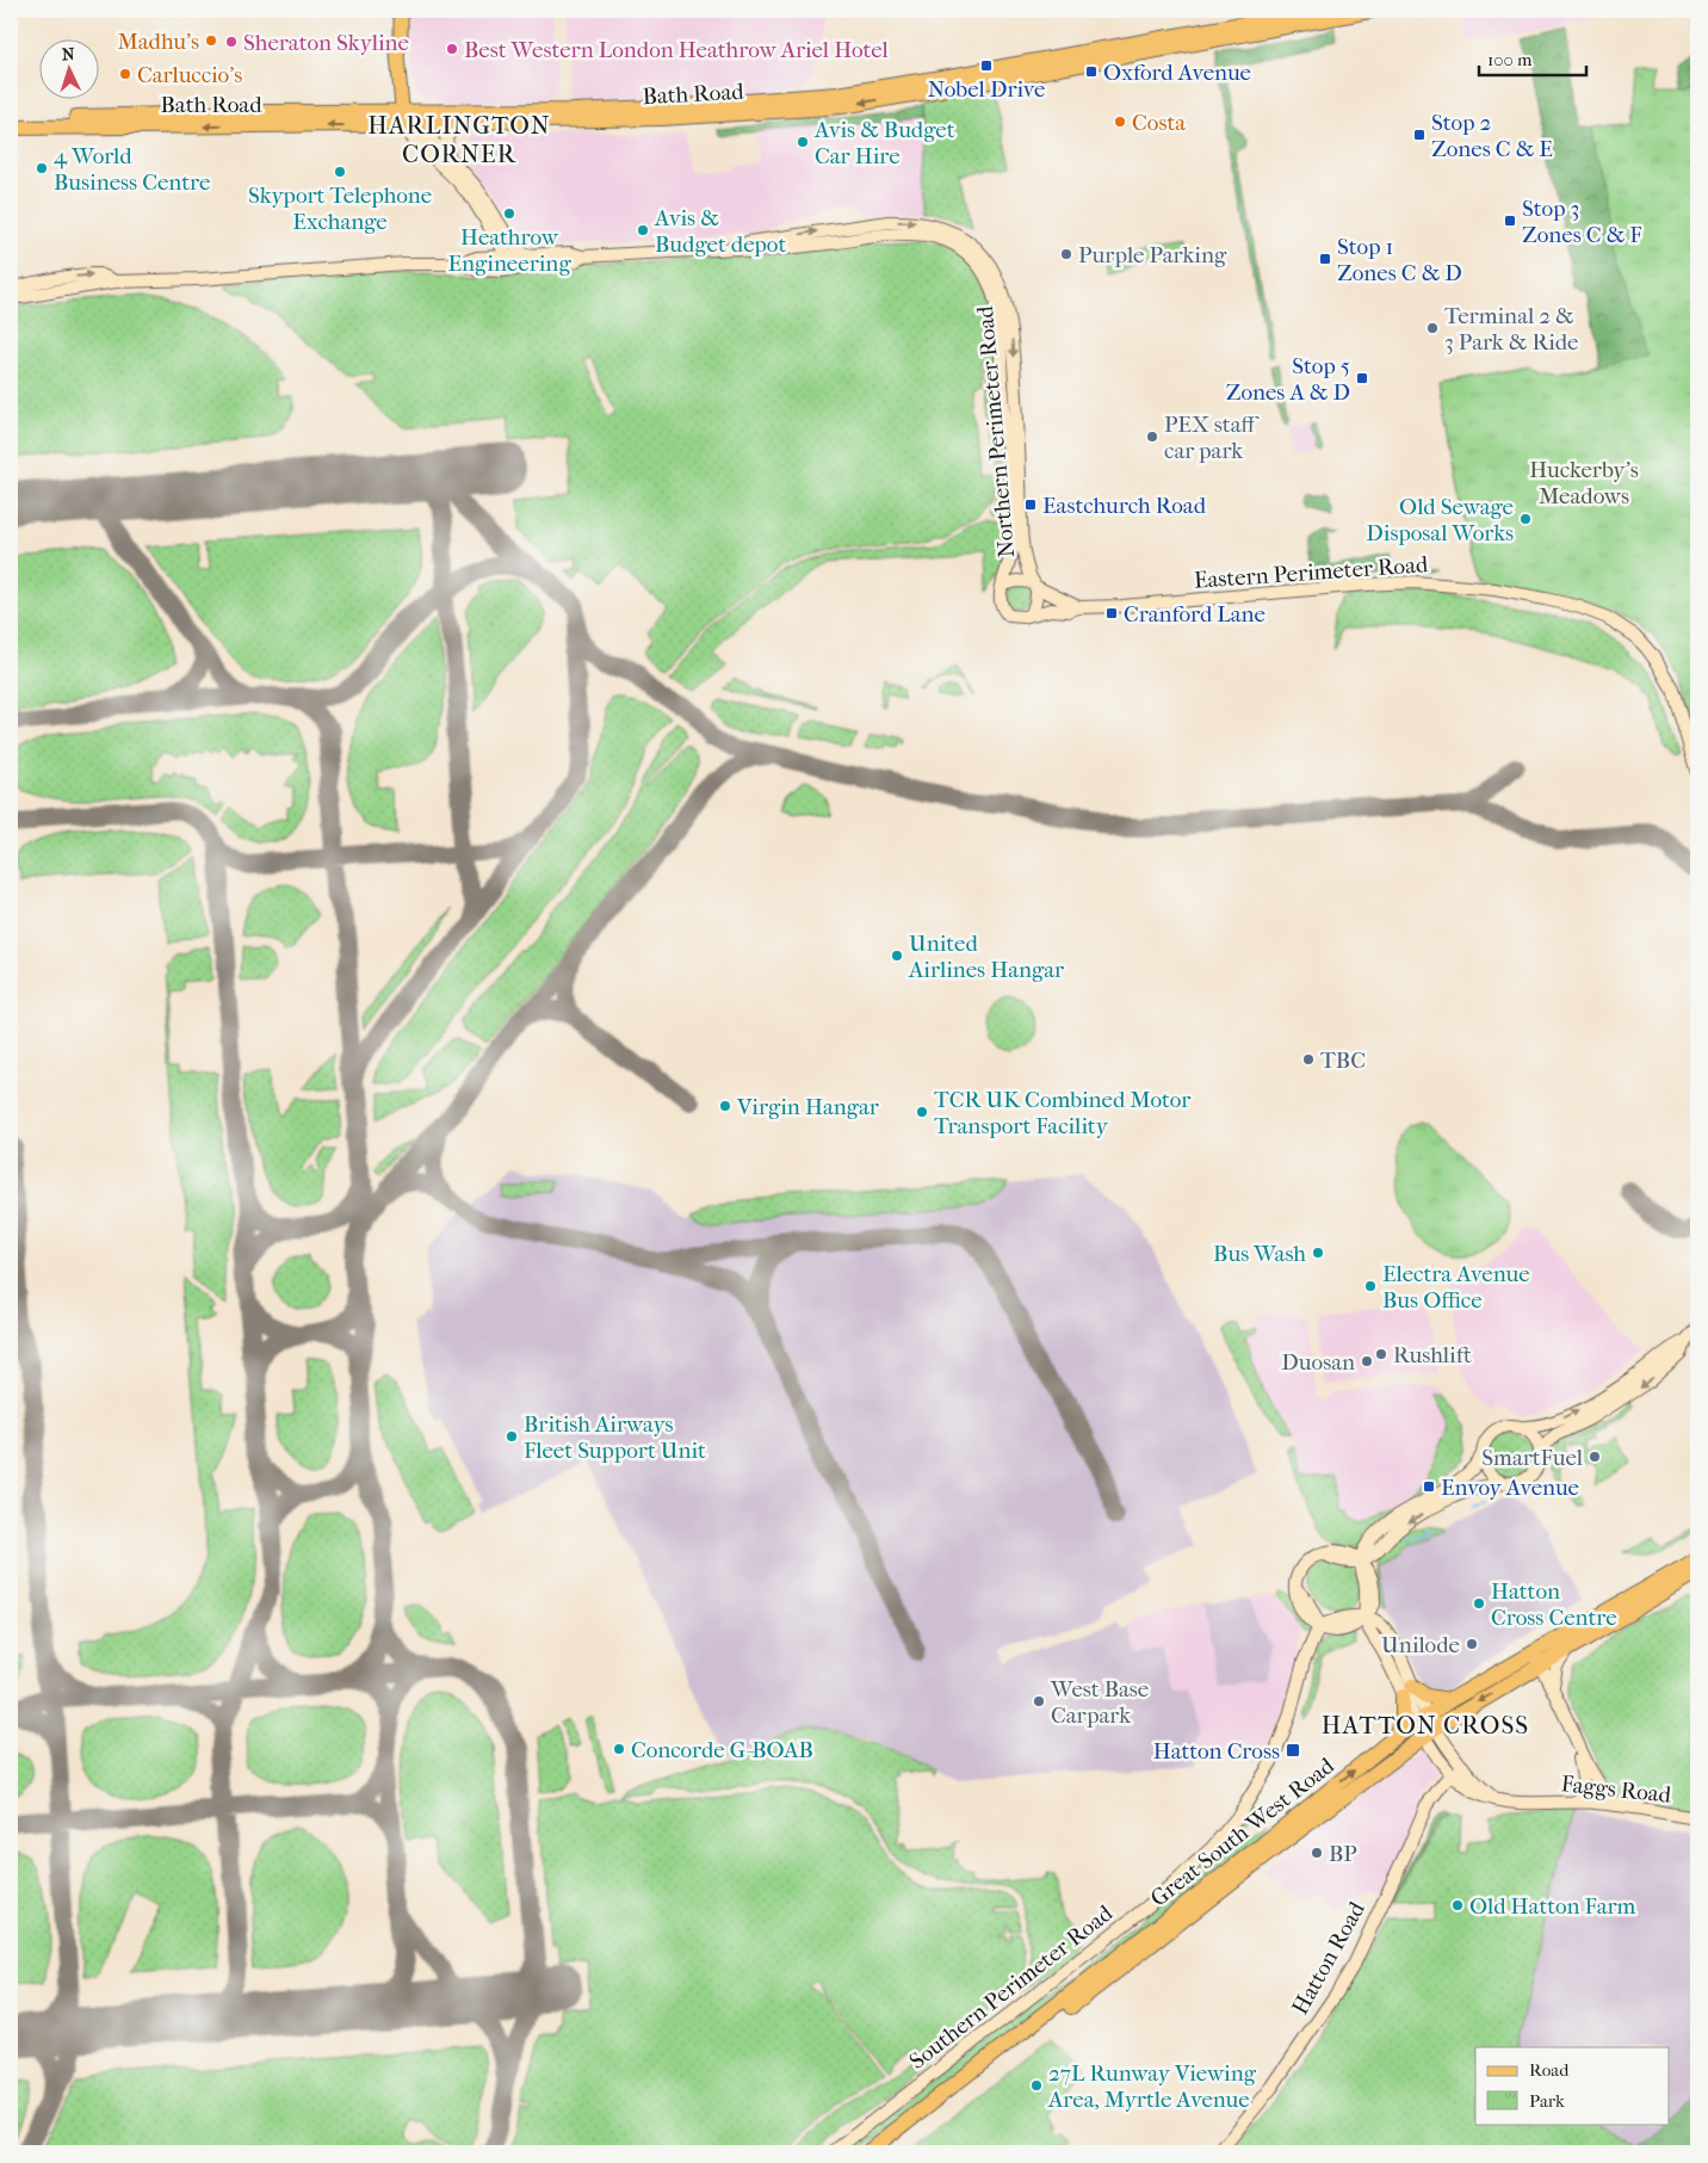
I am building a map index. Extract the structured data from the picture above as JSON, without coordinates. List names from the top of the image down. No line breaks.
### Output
{"streets":{"highway":["Bath Road","Great South West Road"],"street":["Northern Perimeter Road","Eastern Perimeter Road","Faggs Road","Hatton Road","Southern Perimeter Road"]},"crossings":[["Faggs Road","Great South West Road"],["Faggs Road","Hatton Road"]],"districts":["HARLINGTON CORNER","HATTON CROSS"],"parks":["Huckerby's Meadows"],"places":{"other":["Madhu's","Sheraton Skyline","Best Western London Heathrow Ariel Hotel","Carluccio's","Costa","Avis & Budget Car Hire","4 World Business Centre","Skyport Telephone Exchange","Heathrow Engineering","Avis & Budget depot","Purple Parking","Terminal 2 & 3 Park & Ride","PEX staff car park","Old Sewage Disposal Works","United Airlines Hangar","TBC","Virgin Hangar","TCR UK Combined Motor Transport Facility","Bus Wash","Electra Avenue Bus Office","Rushlift","Duosan","British Airways Fleet Support Unit","SmartFuel","Hatton Cross Centre","Unilode","West Base Carpark","Concorde G-BOAB","BP","Old Hatton Farm","27L Runway Viewing Area, Myrtle Avenue"],"transit":["Nobel Drive","Oxford Avenue","Stop 2 Zones C & E","Stop 3 Zones C & F","Stop 1 Zones C & D","Stop 5 Zones A & D","Eastchurch Road","Cranford Lane","Envoy Avenue","Hatton Cross"]},"legend":["Road","Park"],"scale_bar":"100 m","north":"top"}
